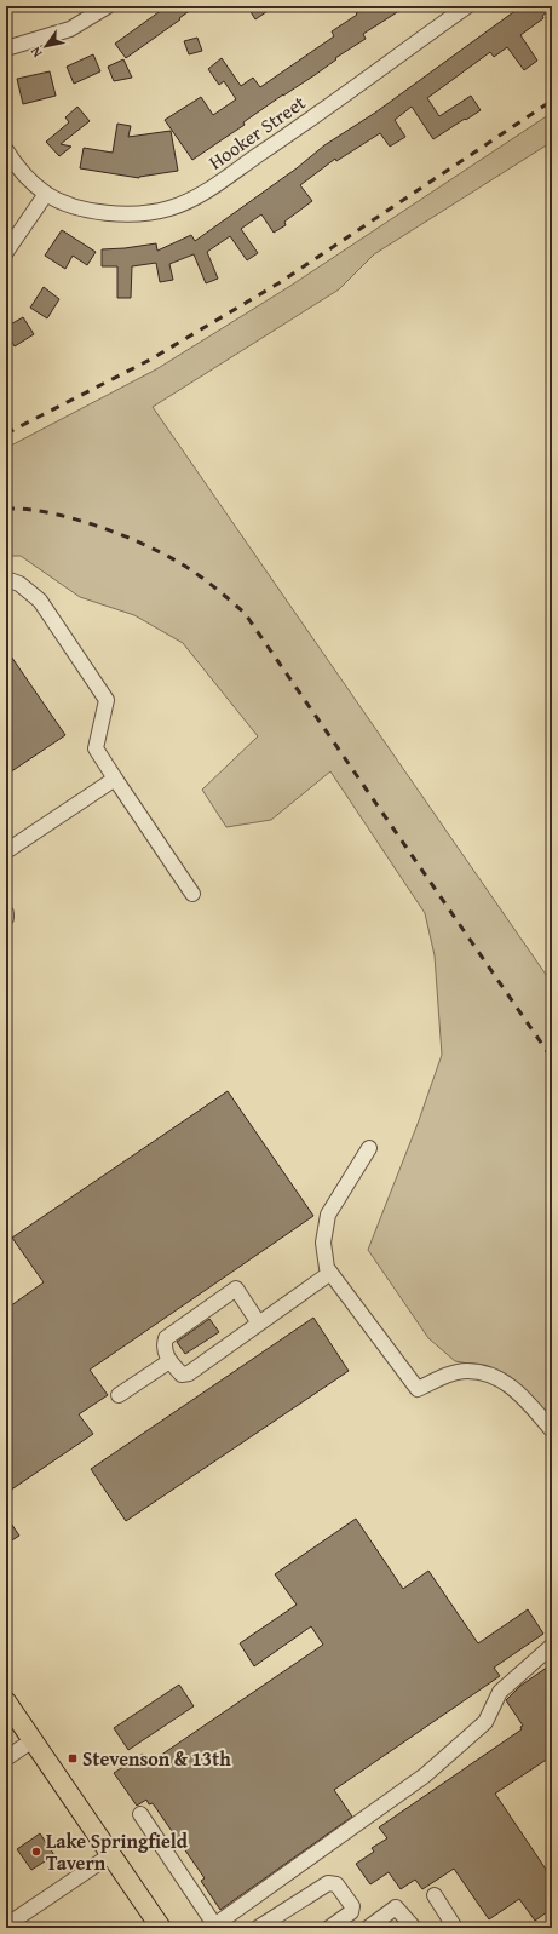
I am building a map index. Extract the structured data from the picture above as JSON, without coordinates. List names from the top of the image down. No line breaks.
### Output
{"streets":{"street":["Hooker Street"]},"places":{"transit":["Stevenson & 13th"],"other":["Lake Springfield Tavern"]},"north":"bottom left"}
